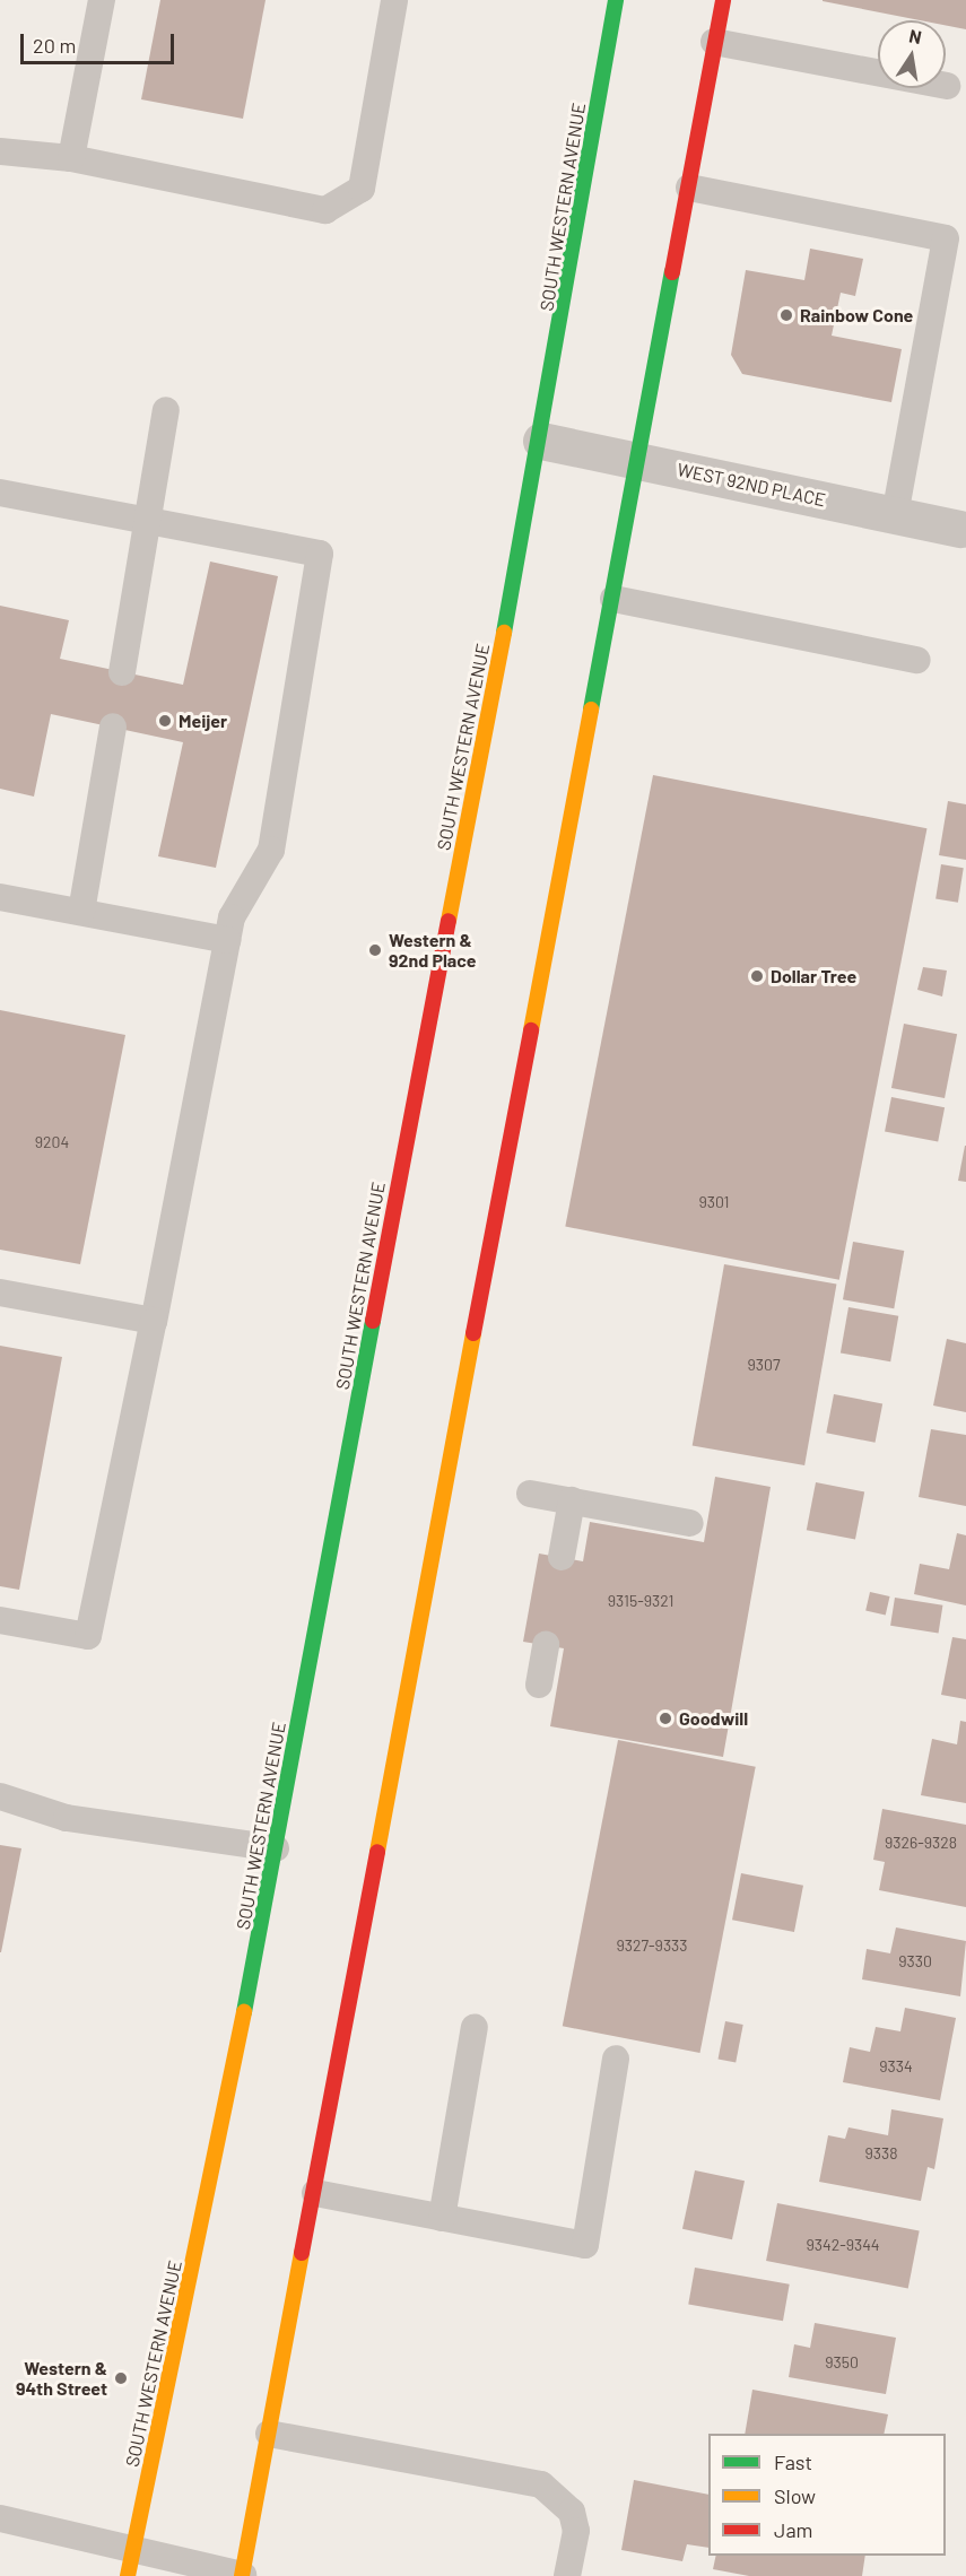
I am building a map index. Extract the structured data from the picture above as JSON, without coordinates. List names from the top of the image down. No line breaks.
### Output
{"streets":{"main road":["SOUTH WESTERN AVENUE"],"street":["WEST 92ND PLACE"]},"crossings":[["SOUTH WESTERN AVENUE","WEST 92ND PLACE"]],"places":["Rainbow Cone","Meijer","Western & 92nd Place","Dollar Tree","Goodwill","Western & 94th Street"],"house_numbers":["9204","9301","9307","9315-9321","9326-9328","9327-9333","9330","9334","9338","9342-9344","9350"],"legend":["Fast","Slow","Jam"],"scale_bar":"20 m","north":"top"}
